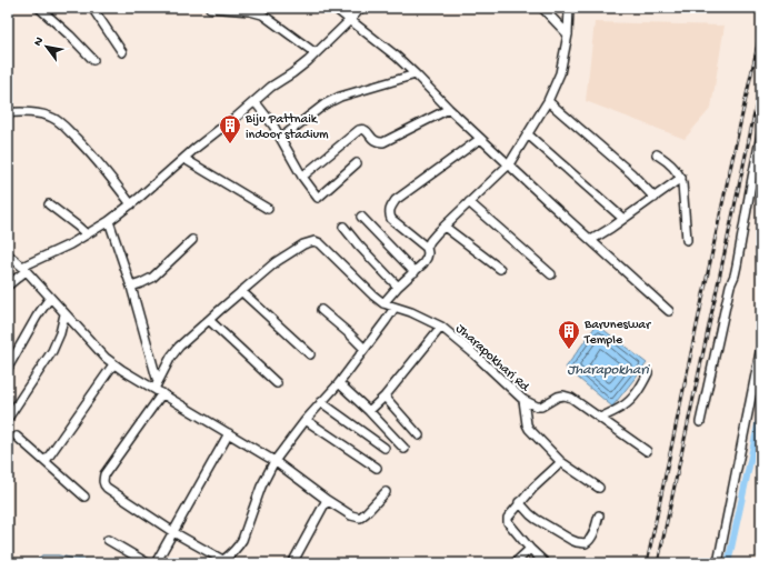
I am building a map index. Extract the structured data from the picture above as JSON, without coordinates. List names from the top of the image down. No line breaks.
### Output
{"streets":{"street":["Jharapokhari Rd"]},"water":["Jharapokhari"],"places":{"building":["Biju Pattnaik indoor stadium","Baruneswar Temple"]},"north":"top left"}
